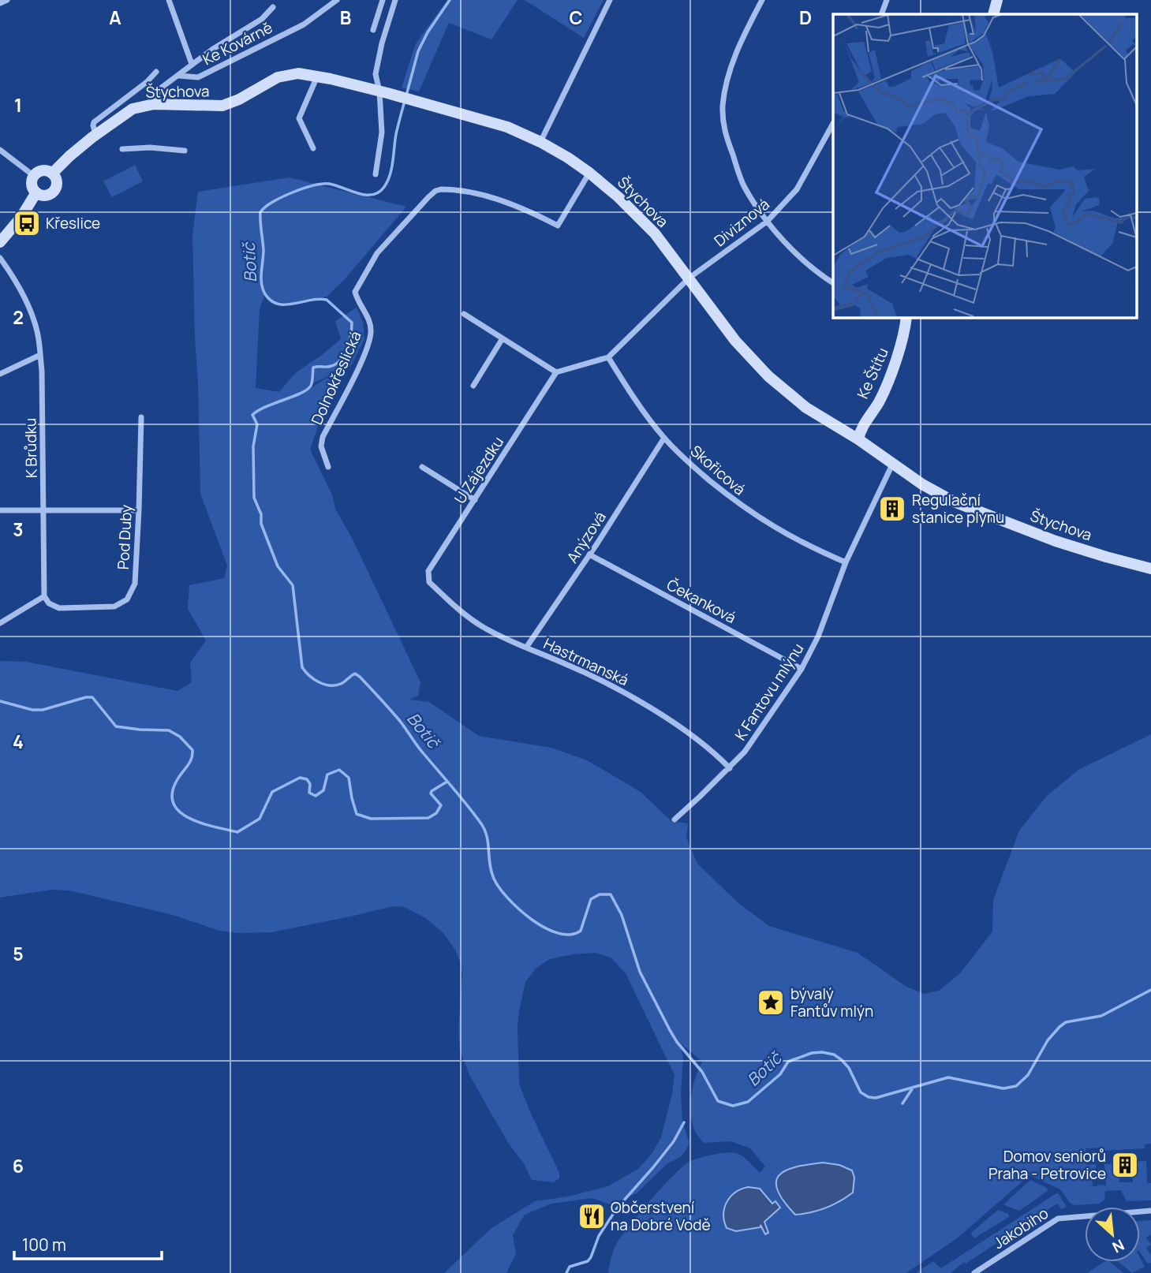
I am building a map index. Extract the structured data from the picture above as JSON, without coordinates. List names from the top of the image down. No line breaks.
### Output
{"streets":{"street":["Ke Kovárně","Štychova","Diviznová","Ke Štítu","Dolnokřeslická","K Brůdku","U Zájezdku","Skořicová","Pod Duby","Anýzová","Čekanková","Hastrmanská","K Fantovu mlýnu","Jakobiho"]},"crossings":[["Štychova","Diviznová"],["Štychova","Ke Štítu"],["Štychova","Dolnokřeslická"],["Štychova","K Fantovu mlýnu"],["K Brůdku","Pod Duby"],["U Zájezdku","Hastrmanská"],["Skořicová","Anýzová"],["Skořicová","K Fantovu mlýnu"],["Anýzová","Čekanková"],["Anýzová","Hastrmanská"],["Čekanková","K Fantovu mlýnu"],["Hastrmanská","K Fantovu mlýnu"]],"water":["Botič"],"places":{"bus stop":["Křeslice"],"building":["Regulační stanice plynu","Domov seniorů Praha - Petrovice"],"place":["bývalý Fantův mlýn"],"restaurant":["Občerstvení na Dobré Vodě"]},"scale_bar":"100 m","north":"bottom right","grid":{"columns":["A","B","C","D"],"rows":["1","2","3","4","5","6"]}}
